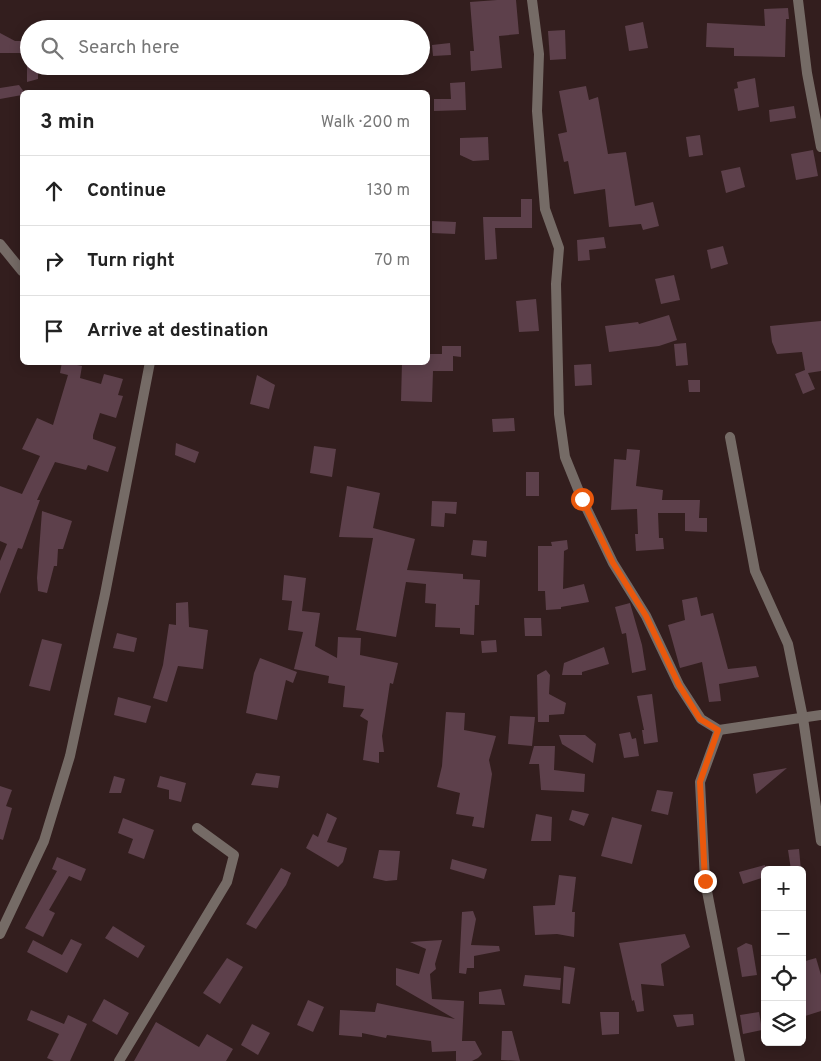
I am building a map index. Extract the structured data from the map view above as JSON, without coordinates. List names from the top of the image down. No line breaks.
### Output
{"page":{"search":"Search here","heading":["3 min","Walk · 200 m"],"list":[["Continue","130 m"],["Turn right","70 m"],"Arrive at destination"],"map_buttons":["+","−"]}}
